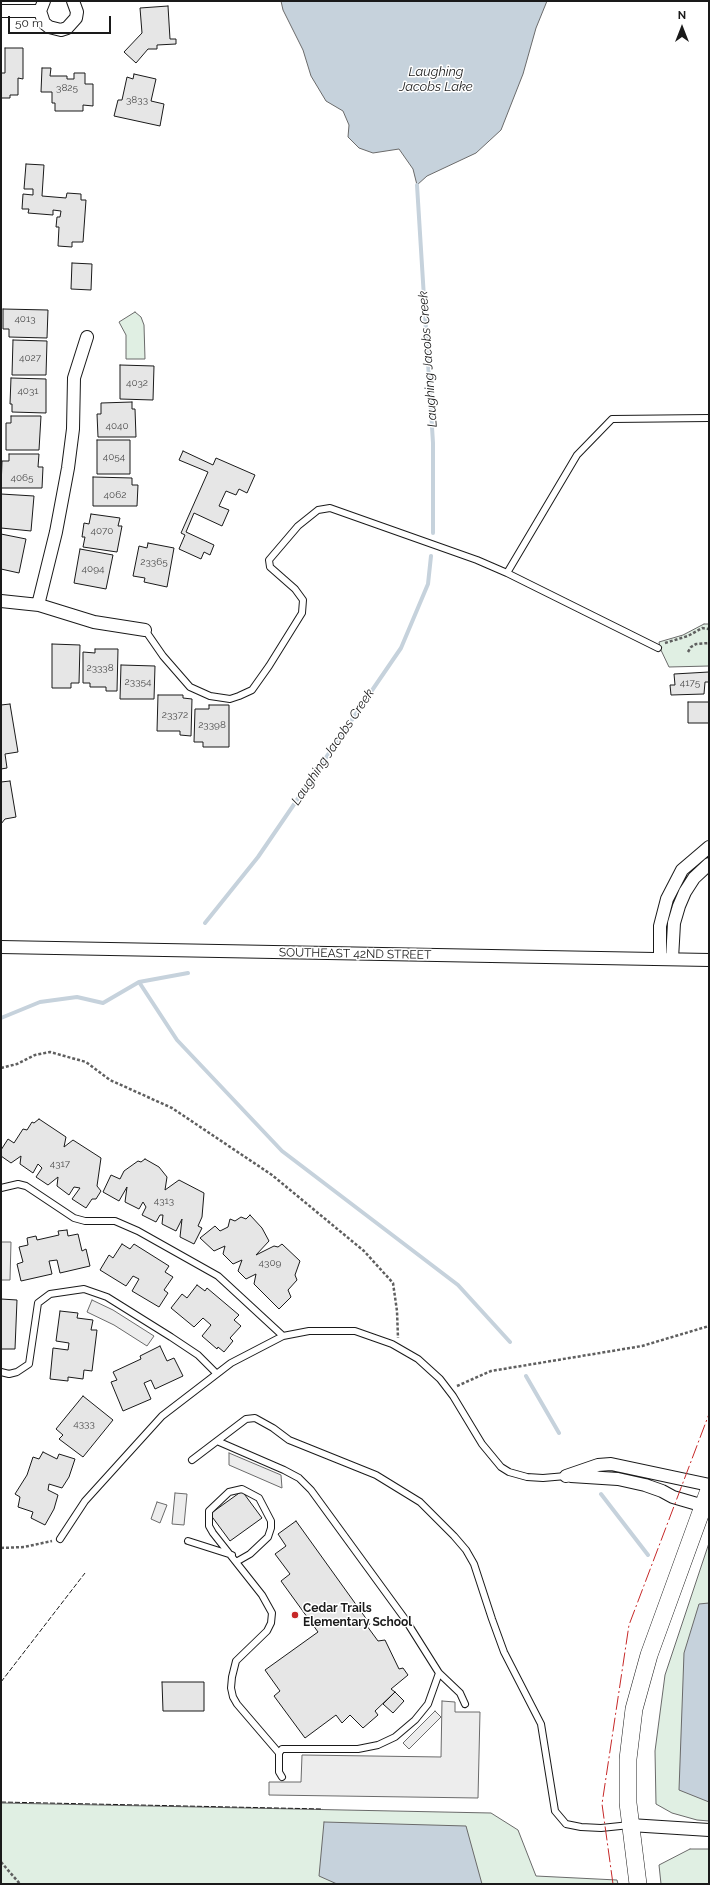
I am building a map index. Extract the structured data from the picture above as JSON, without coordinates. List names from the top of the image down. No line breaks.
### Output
{"streets":{"street":["SOUTHEAST 42ND STREET"]},"water":["Laughing Jacobs Lake","Laughing Jacobs Creek"],"places":["Cedar Trails Elementary School"],"house_numbers":["3825","3833","4013","4027","4032","4031","4040","4054","4065","4062","4070","23365","4094","23338","23354","4175","23372","23398","4317","4313","4309","4333"],"scale_bar":"50 m","north":"top"}
